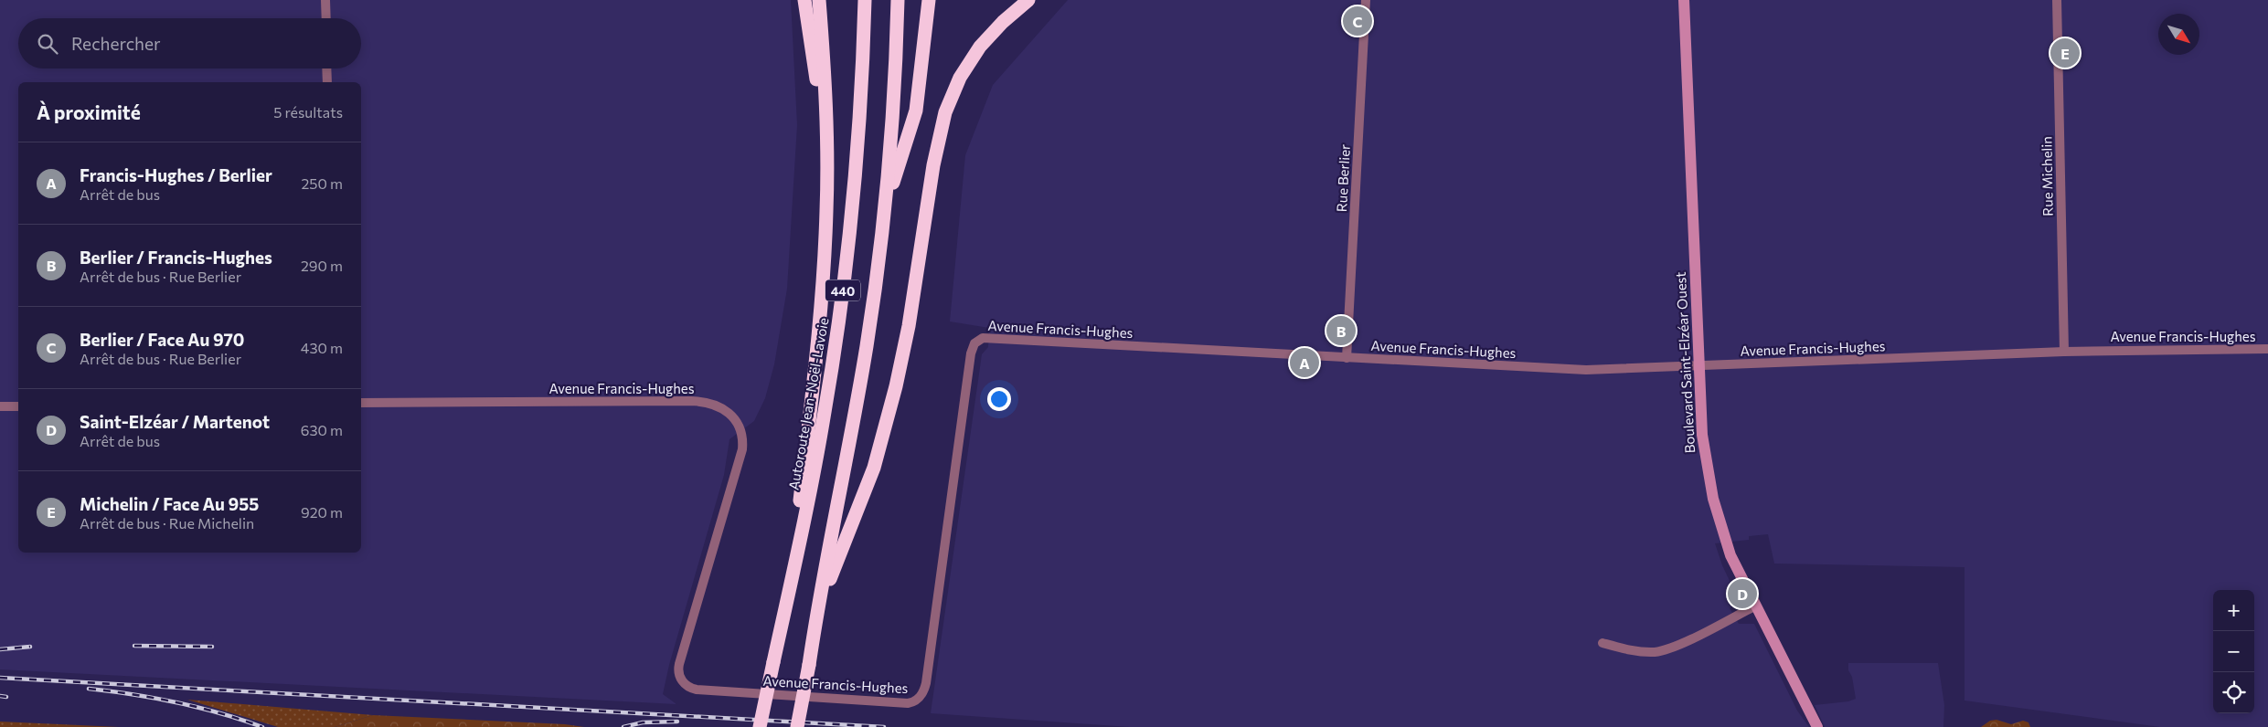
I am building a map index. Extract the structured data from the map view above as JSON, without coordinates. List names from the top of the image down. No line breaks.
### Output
{"streets":{"highway":["440","Autoroute Jean-Noël-Lavoie"],"street":["Rue Michelin","Rue Berlier","Avenue Francis-Hughes","Boulevard Saint-Elzéar Ouest"]},"crossings":[["Rue Michelin","Avenue Francis-Hughes"],["Rue Berlier","Avenue Francis-Hughes"],["Avenue Francis-Hughes","Boulevard Saint-Elzéar Ouest"]],"north":"bottom right","page":{"pins":["C","E","B","A","D"],"search":"Rechercher","heading":["À proximité","5 résultats"],"list":[{"mark":"A","name":"Francis-Hughes / Berlier","note":"Arrêt de bus","value":"250 m"},{"mark":"B","name":"Berlier / Francis-Hughes","note":"Arrêt de bus · Rue Berlier","value":"290 m"},{"mark":"C","name":"Berlier / Face Au 970","note":"Arrêt de bus · Rue Berlier","value":"430 m"},{"mark":"D","name":"Saint-Elzéar / Martenot","note":"Arrêt de bus","value":"630 m"},{"mark":"E","name":"Michelin / Face Au 955","note":"Arrêt de bus · Rue Michelin","value":"920 m"}],"map_buttons":["+","−"]}}
